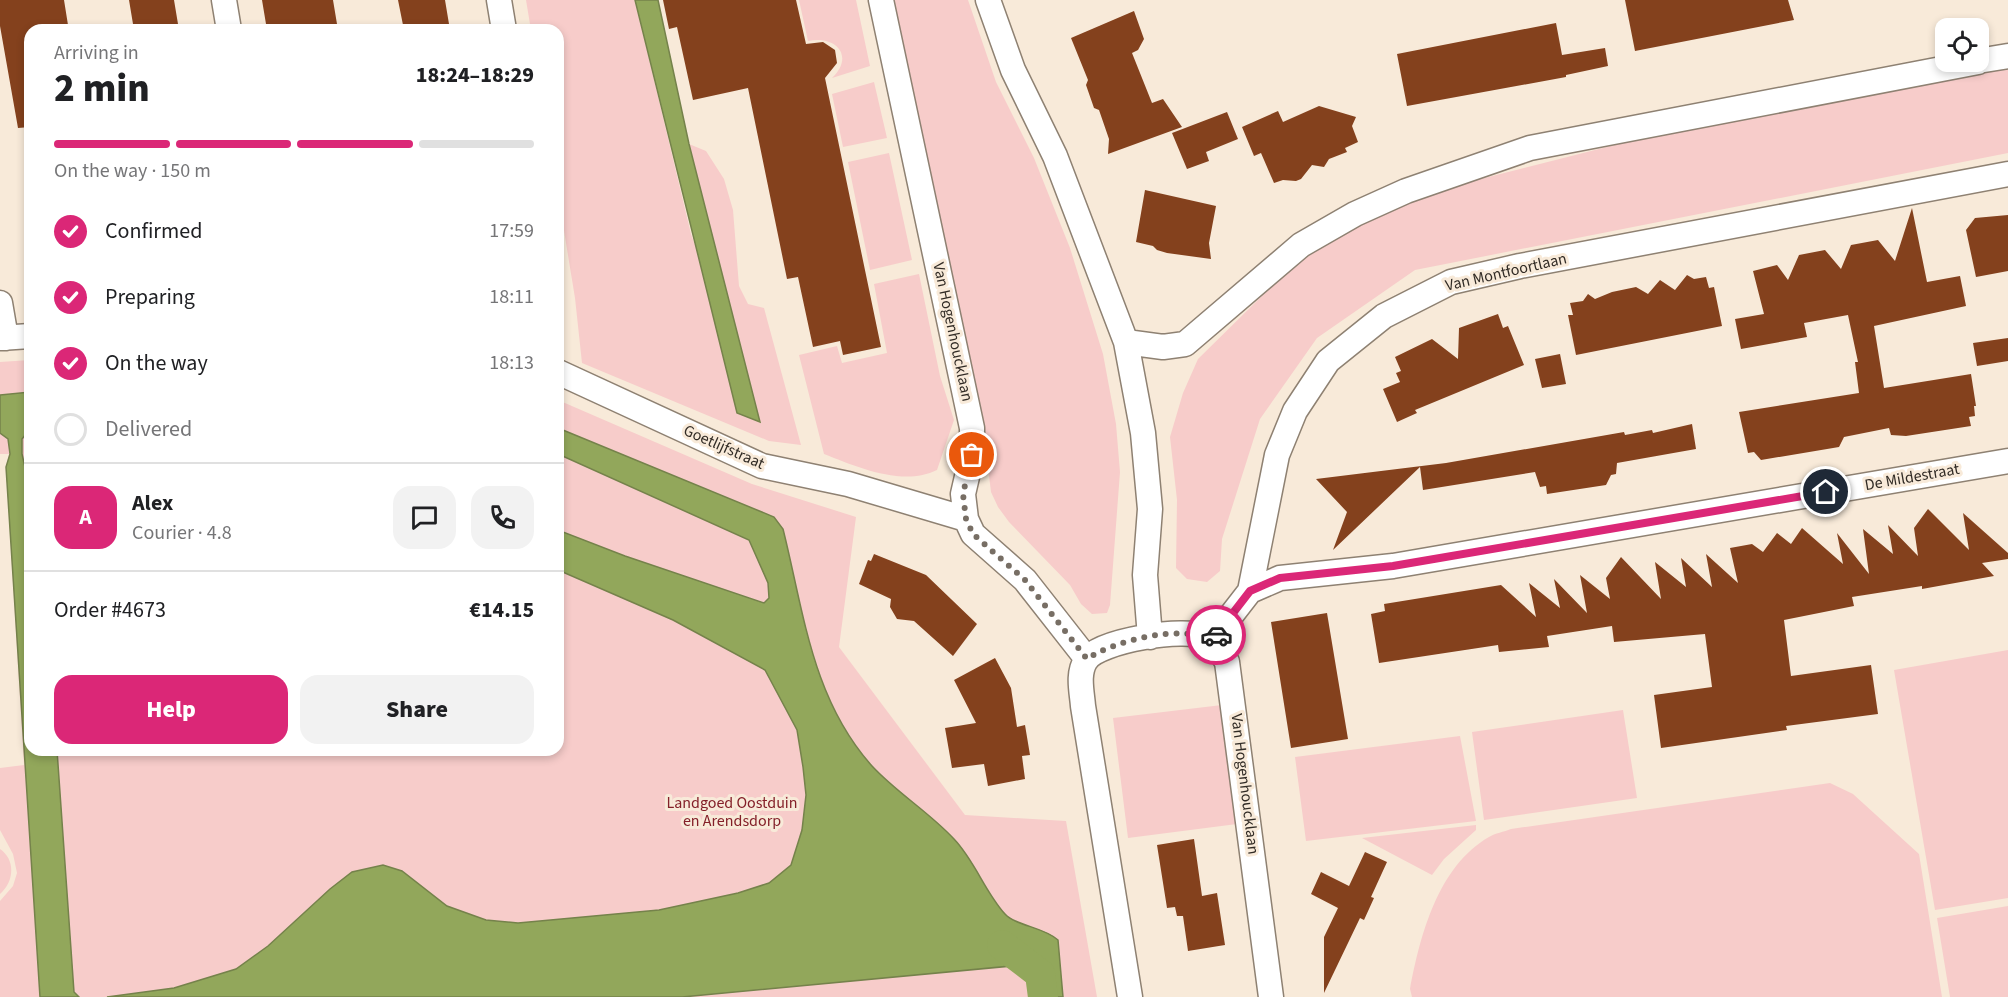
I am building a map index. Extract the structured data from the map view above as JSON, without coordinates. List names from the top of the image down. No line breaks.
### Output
{"streets":{"street":["Van Montfoortlaan","Van Hogenhoucklaan","Goetlijfstraat","De Mildestraat"]},"crossings":[["Van Montfoortlaan","Van Hogenhoucklaan"],["Van Montfoortlaan","De Mildestraat"],["Van Hogenhoucklaan","Goetlijfstraat"]],"parks":["Landgoed Oostduin en Arendsdorp"],"page":{"heading":["2 min","Arriving in","18:24–18:29"],"panel":["Alex","Courier · 4.8","Order #4673","€14.15"],"bar":"On the way · 150 m","list":[["Confirmed","17:59"],["Preparing","18:11"],["On the way","18:13"],"Delivered"],"round":"A","buttons":["Help","Share"]}}
